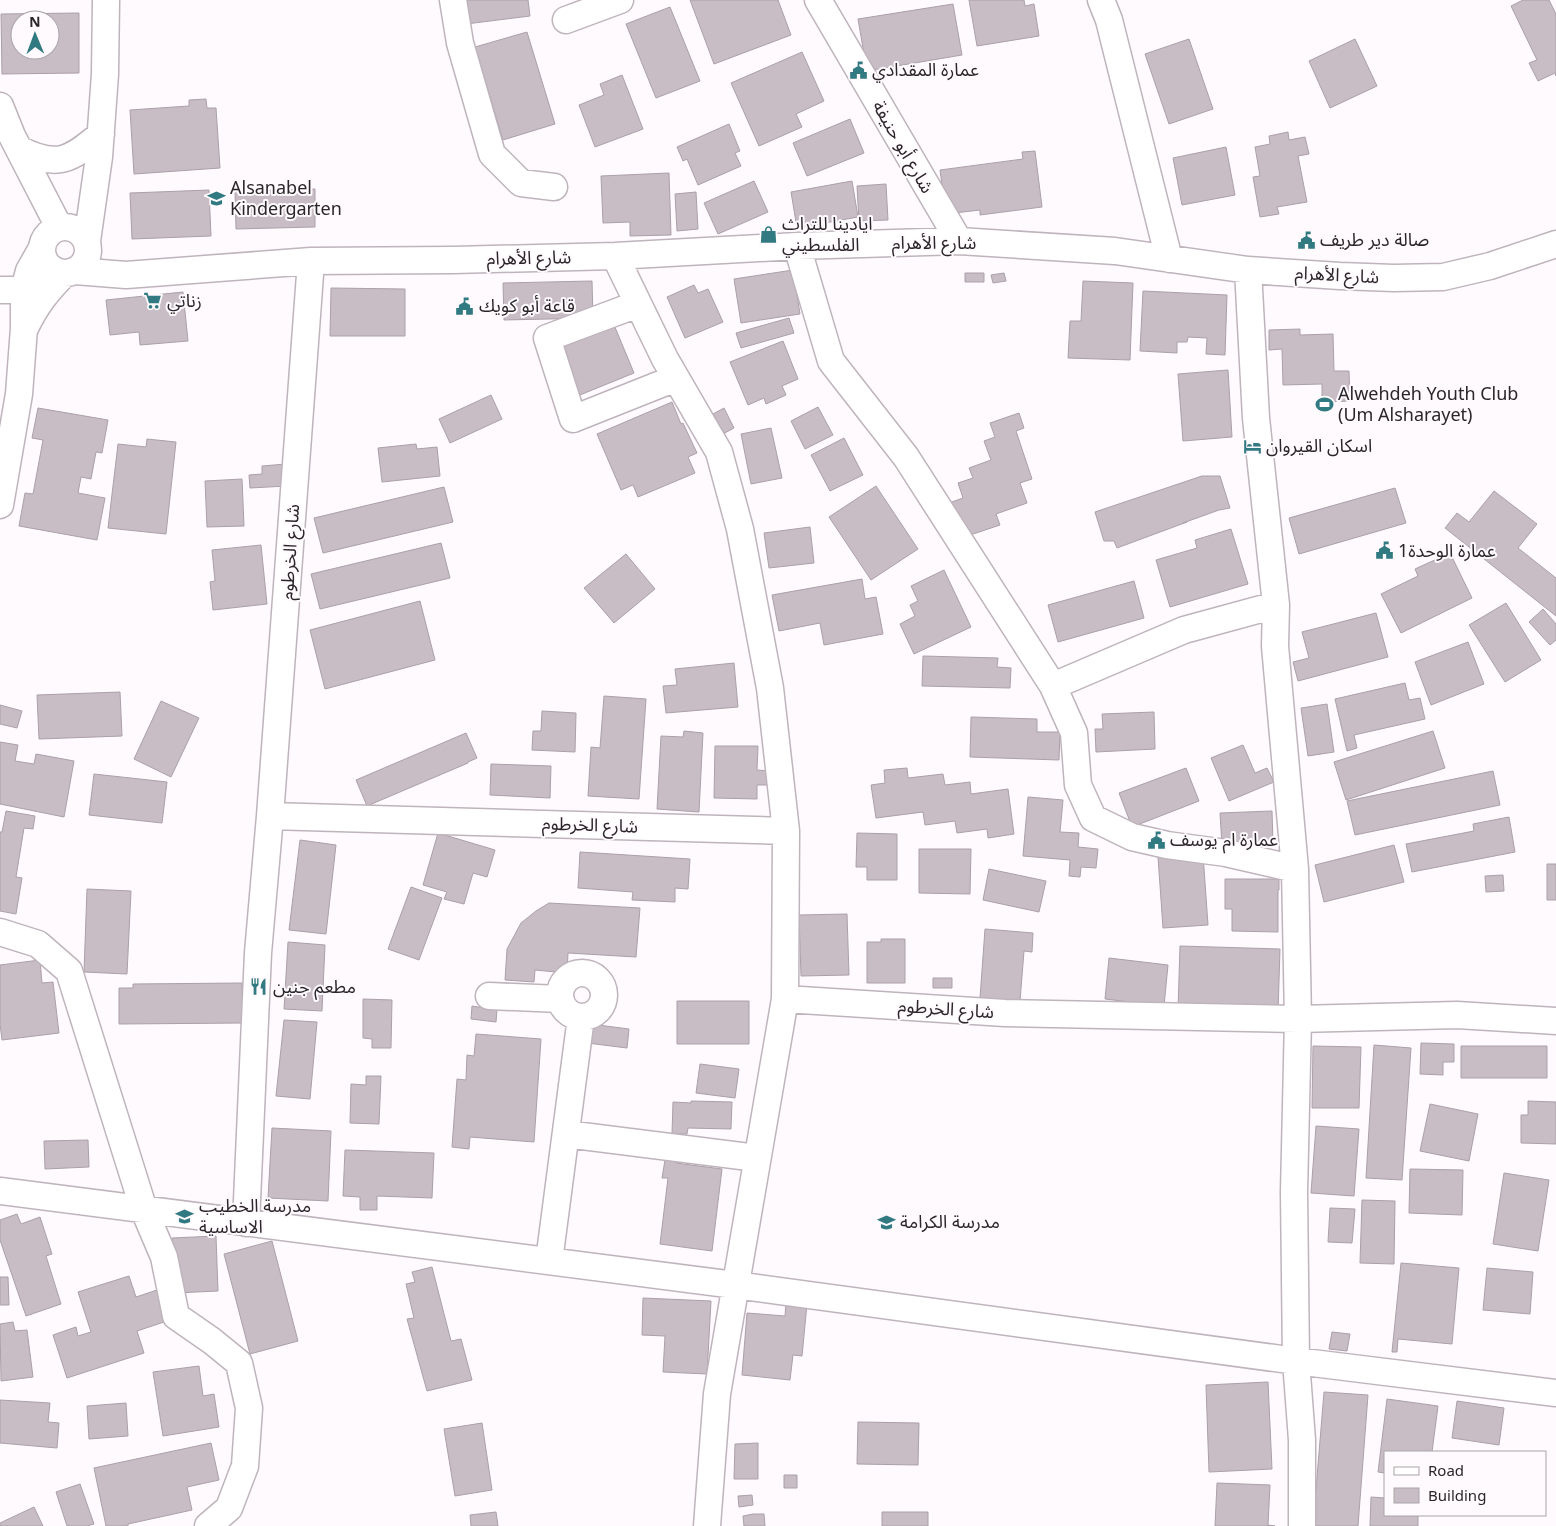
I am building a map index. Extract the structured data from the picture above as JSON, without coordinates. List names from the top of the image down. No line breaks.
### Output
{"streets":{"street":["شارع أبو حنيفة","شارع الأهرام","شارع الخرطوم"]},"crossings":[["شارع أبو حنيفة","شارع الأهرام"],["شارع الأهرام","شارع الخرطوم"]],"places":{"public building":["عمارة المقدادي","صالة دير طريف","قاعة أبو كويك","عمارة الوحدة1","عمارة ام يوسف"],"school or university":["Alsanabel Kindergarten","مدرسة الخطيب الاساسية","مدرسة الكرامة"],"shop":["ايادينا للتراث الفلسطيني"],"supermarket":["زناتي"],"sports":["Alwehdeh Youth Club (Um Alsharayet)"],"hotel":["اسكان القيروان"],"restaurant":["مطعم جنين"]},"legend":["Road","Building"],"north":"top"}
